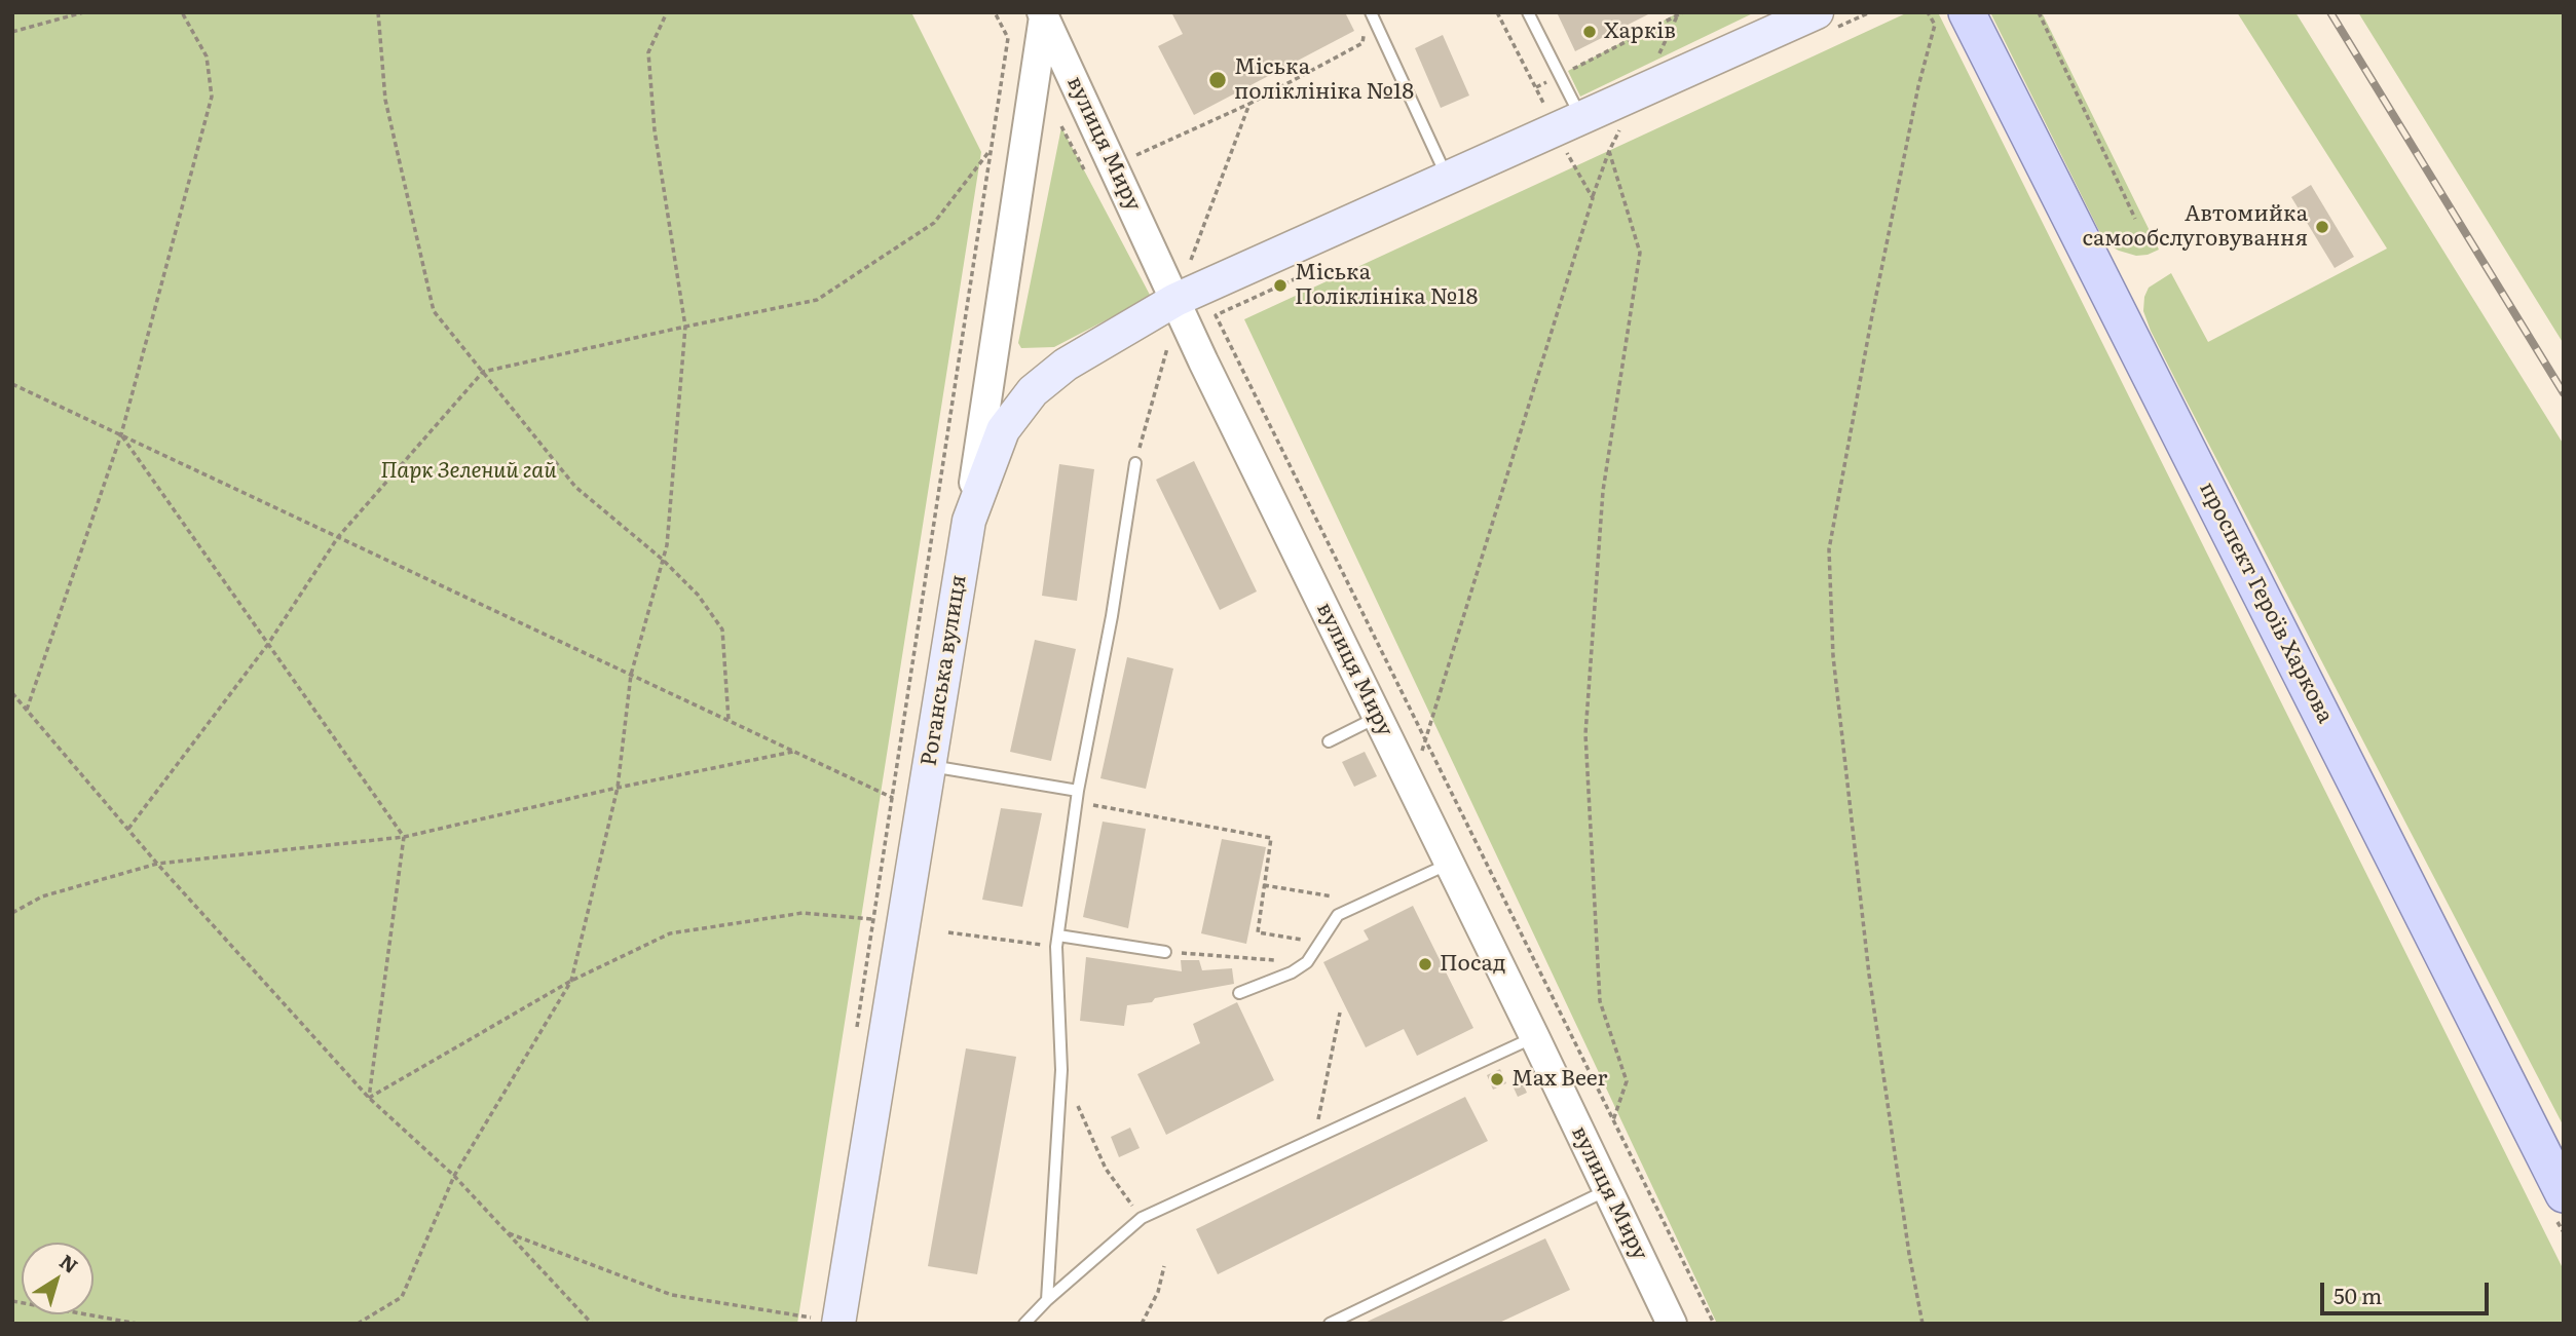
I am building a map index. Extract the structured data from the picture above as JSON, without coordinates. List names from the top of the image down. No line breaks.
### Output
{"streets":{"main road":["проспект Героїв Харкова","Роганська вулиця"],"street":["вулиця Миру"]},"crossings":[["вулиця Миру","Роганська вулиця"]],"parks":["Парк Зелений гай"],"places":["Харків","Міська поліклініка №18","Автомийка самообслуговування","Міська Поліклініка №18","Посад","Max Beer"],"scale_bar":"50 m","north":"top right"}
